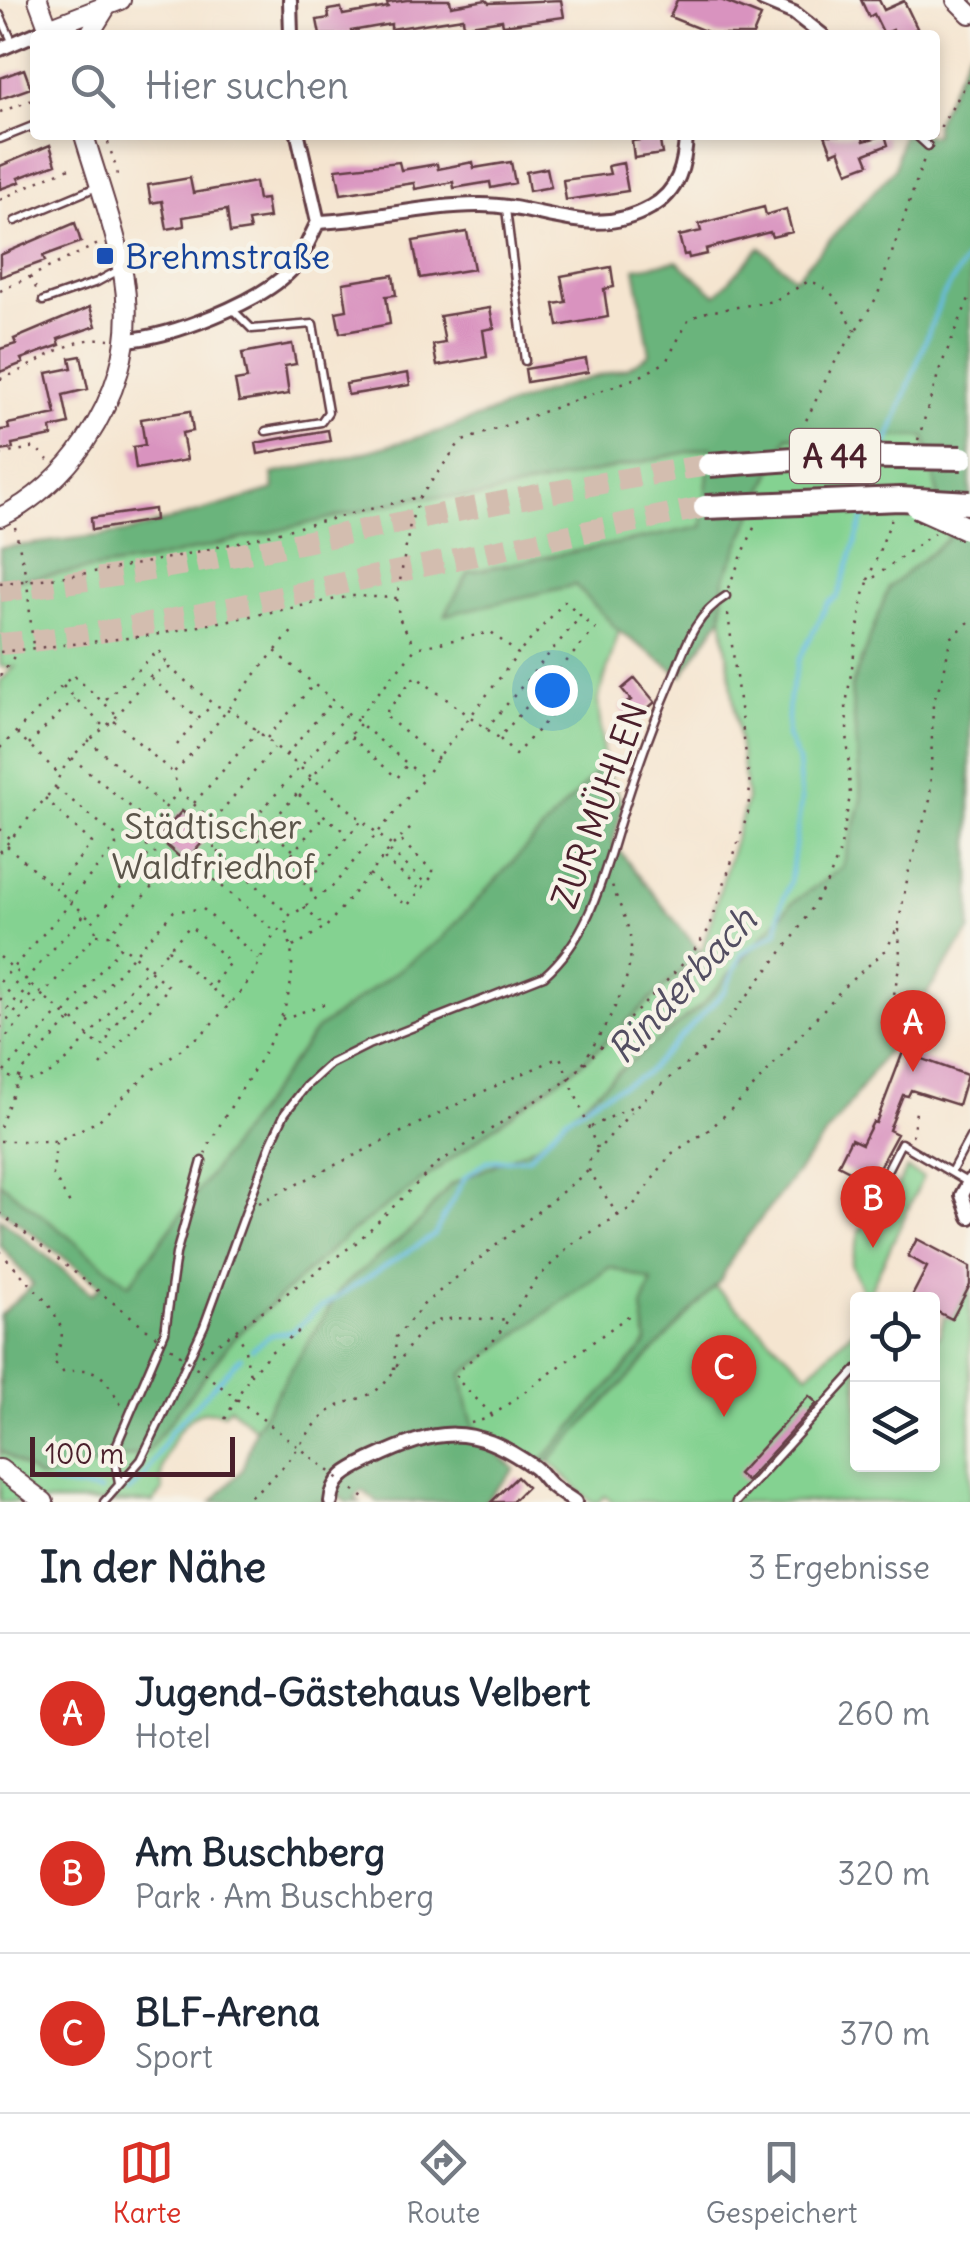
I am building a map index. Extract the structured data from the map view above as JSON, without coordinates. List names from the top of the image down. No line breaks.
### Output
{"streets":{"highway":["A 44"],"lane":["ZUR MÜHLEN"]},"water":["Rinderbach"],"parks":["Städtischer Waldfriedhof"],"places":{"transit":["Brehmstraße"]},"scale_bar":"100 m","page":{"search":"Hier suchen","pins":["A","B","C"],"scale":"100 m","heading":["In der Nähe","3 Ergebnisse"],"list":[{"mark":"A","name":"Jugend-Gästehaus Velbert","note":"Hotel","value":"260 m"},{"mark":"B","name":"Am Buschberg","note":"Park · Am Buschberg","value":"320 m"},{"mark":"C","name":"BLF-Arena","note":"Sport","value":"370 m"}],"nav":["Karte","Route","Gespeichert"]}}
